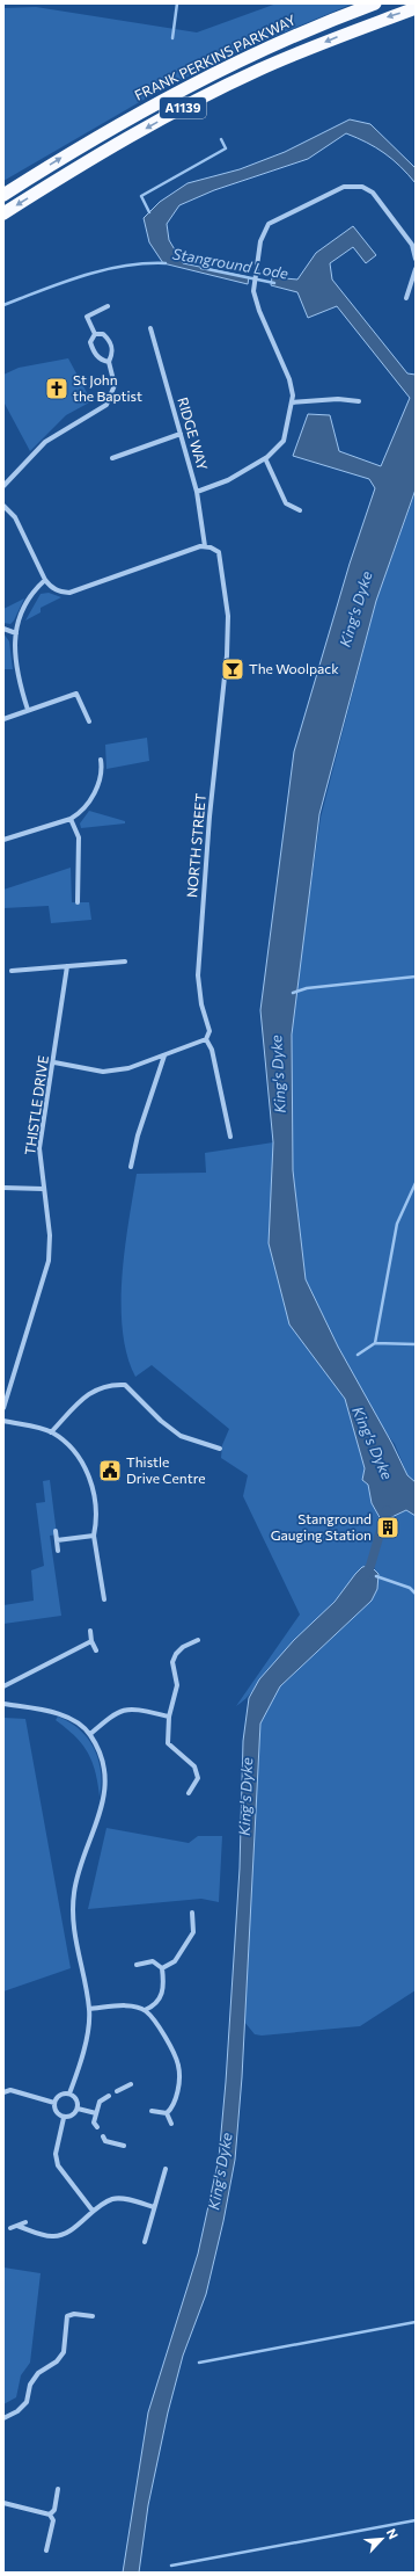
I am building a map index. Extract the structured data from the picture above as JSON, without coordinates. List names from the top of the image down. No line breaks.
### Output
{"streets":{"highway":["FRANK PERKINS PARKWAY","A1139"],"street":["RIDGE WAY","NORTH STREET","THISTLE DRIVE"]},"crossings":[["RIDGE WAY","NORTH STREET"]],"water":["Stanground Lode","King's Dyke"],"places":{"church":["St John the Baptist"],"bar":["The Woolpack"],"public building":["Thistle Drive Centre"],"building":["Stanground Gauging Station"]},"north":"top right"}
